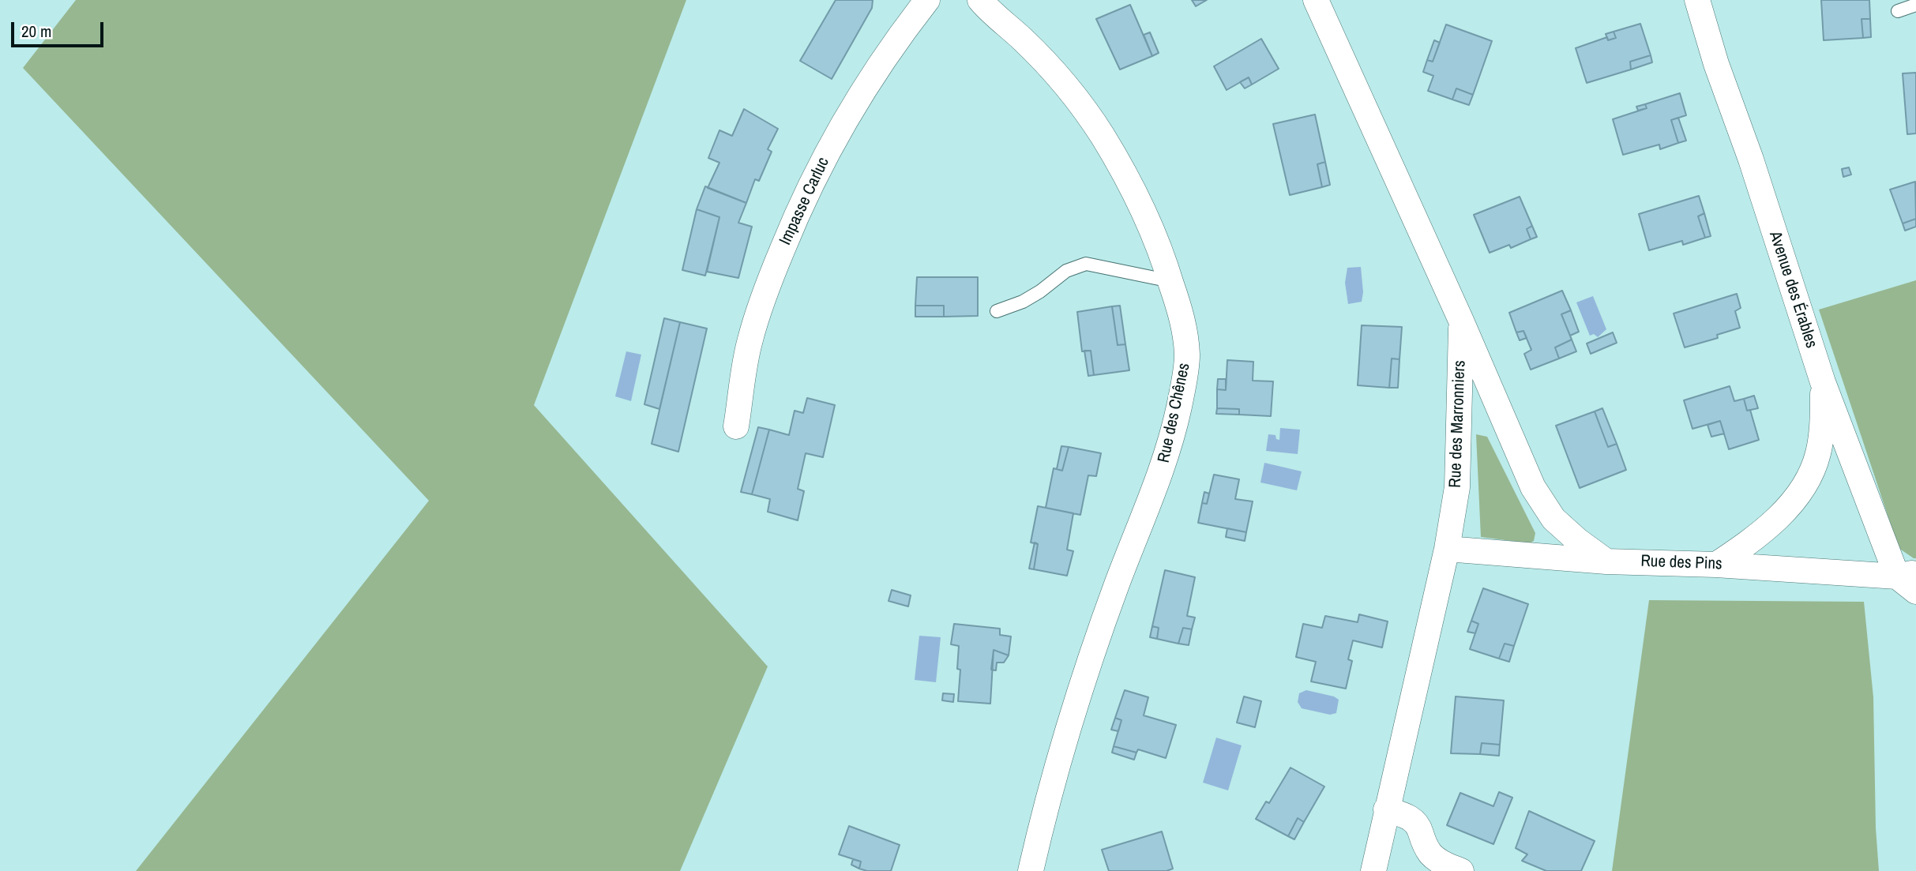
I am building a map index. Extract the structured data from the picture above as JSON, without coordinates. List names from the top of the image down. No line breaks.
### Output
{"streets":{"street":["Impasse Carluc","Avenue des Érables","Rue des Chênes","Rue des Marronniers","Rue des Pins"]},"crossings":[["Avenue des Érables","Rue des Pins"],["Rue des Marronniers","Rue des Pins"]],"scale_bar":"20 m"}
